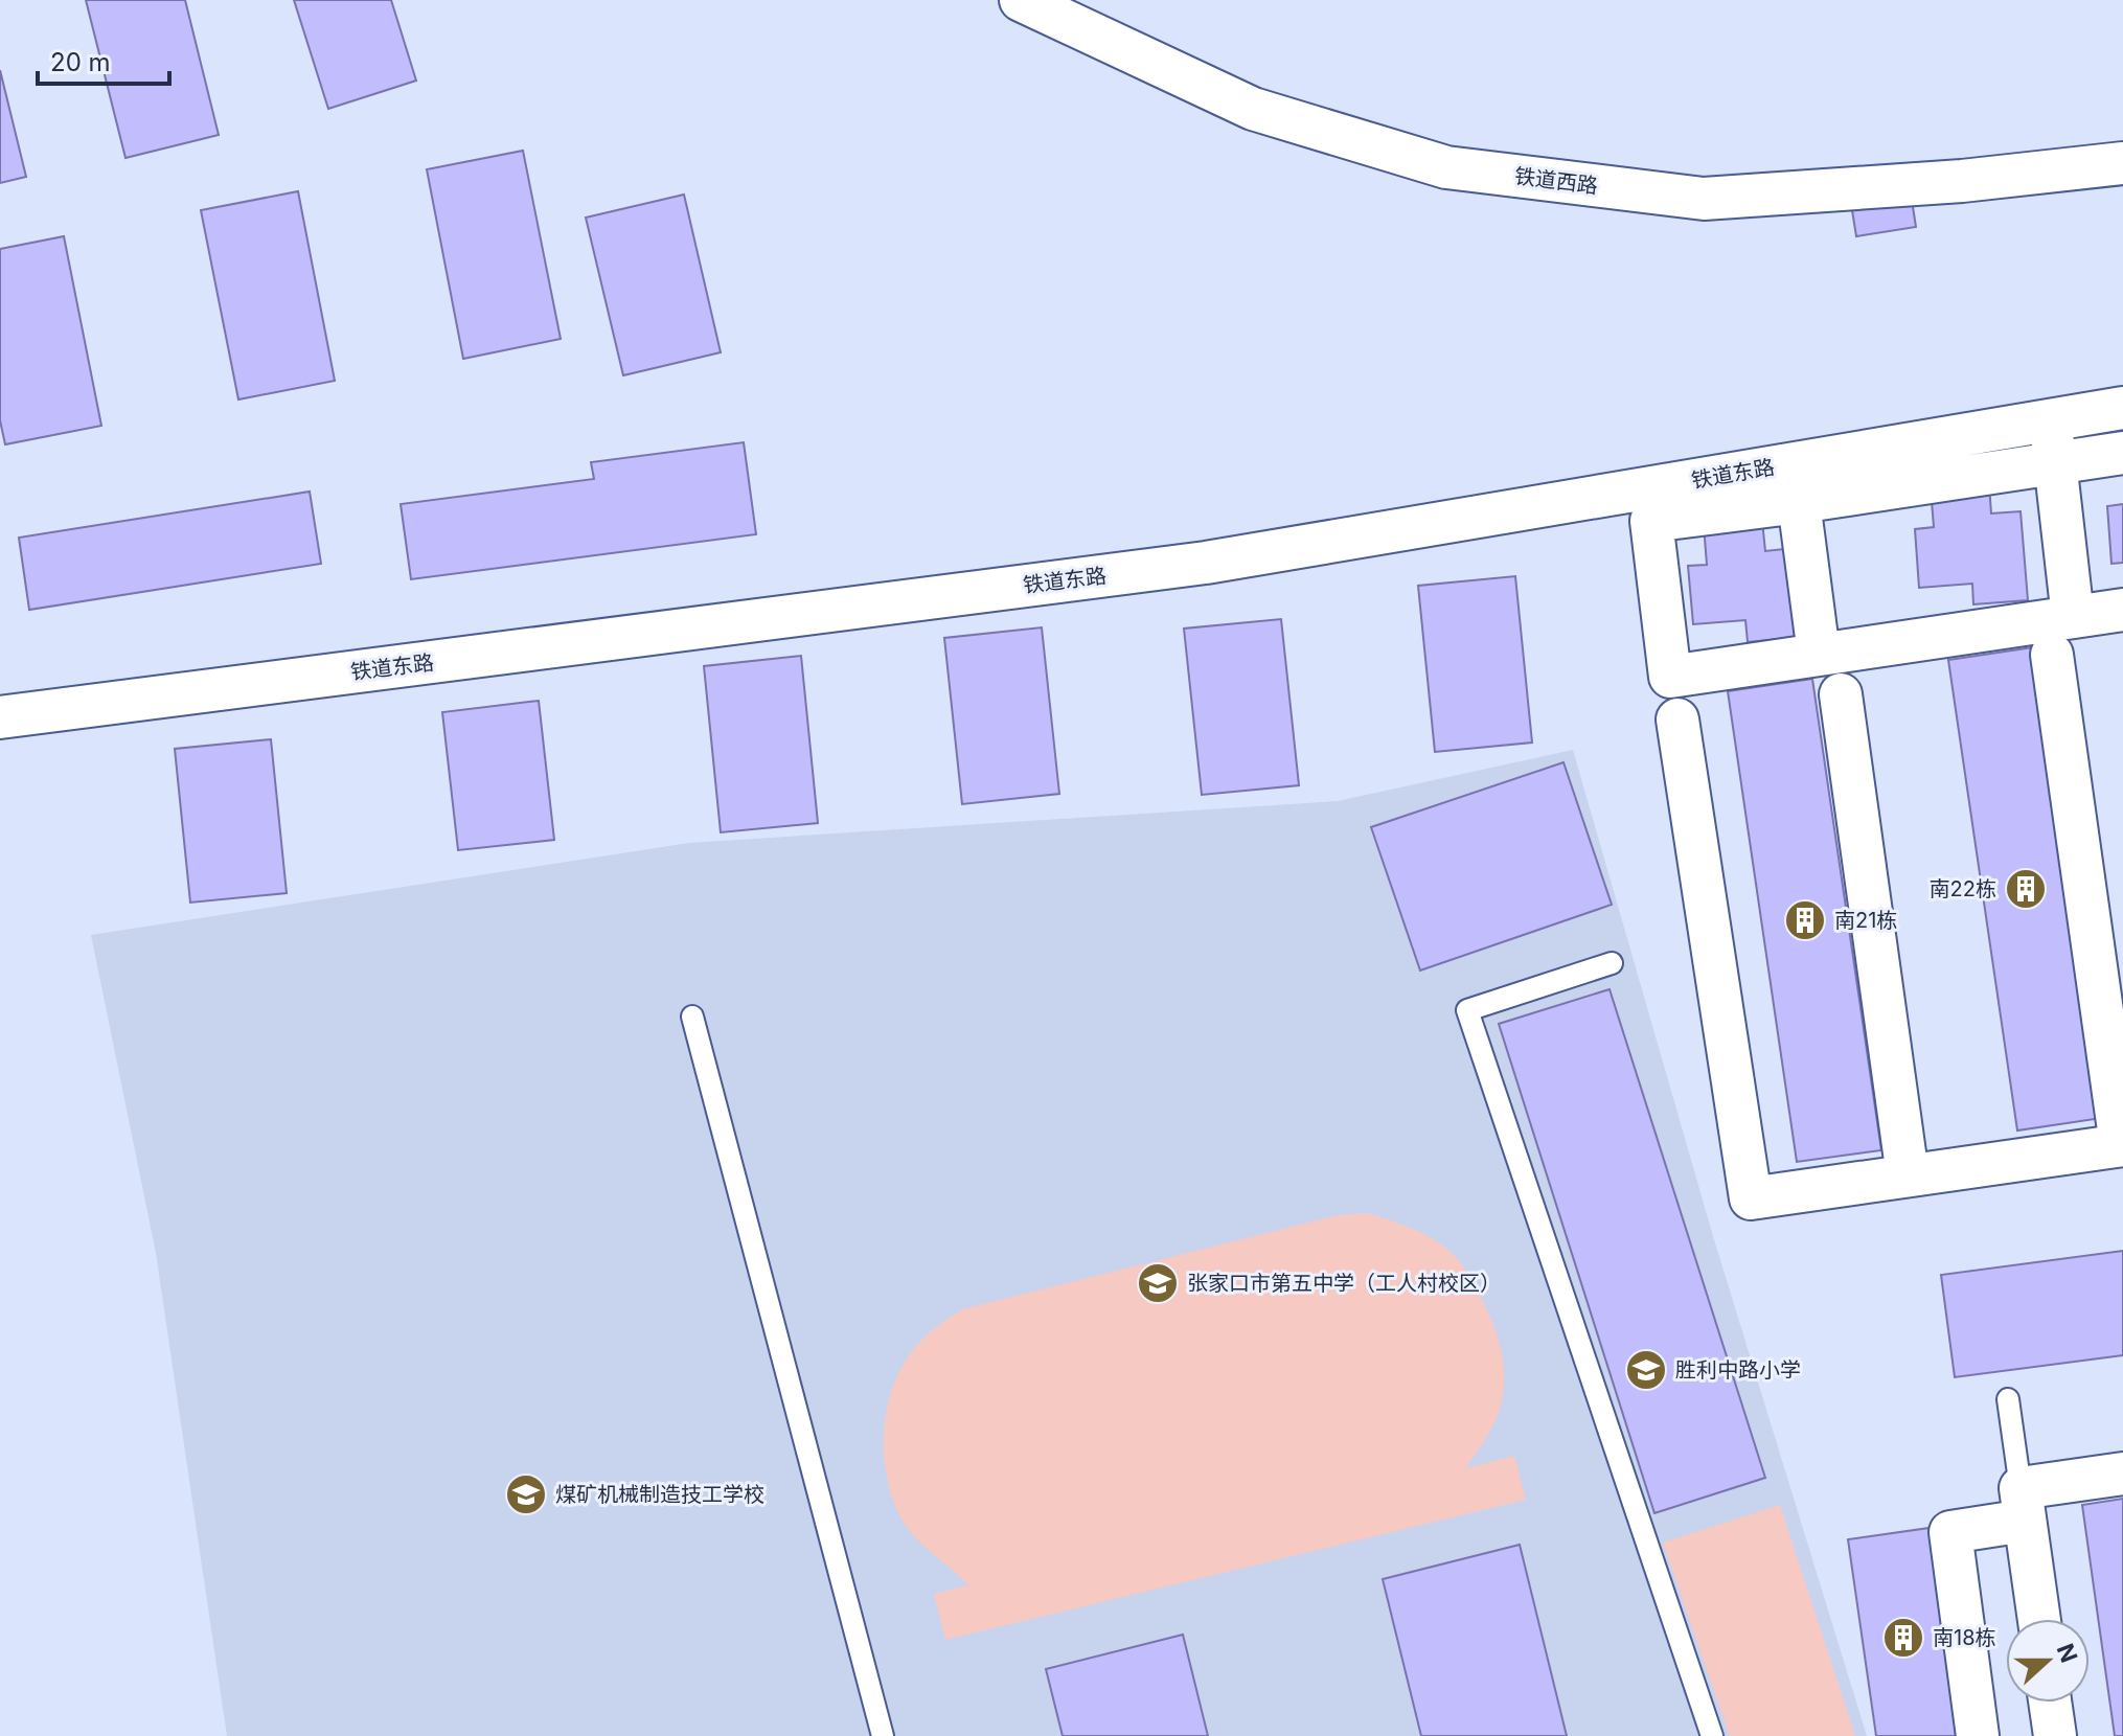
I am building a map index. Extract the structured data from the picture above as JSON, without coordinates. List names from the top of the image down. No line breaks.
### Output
{"streets":{"street":["铁道西路","铁道东路"]},"places":{"building":["南22栋","南21栋","南18栋"],"school or university":["张家口市第五中学（工人村校区）","胜利中路小学","煤矿机械制造技工学校"]},"scale_bar":"20 m","north":"right"}
